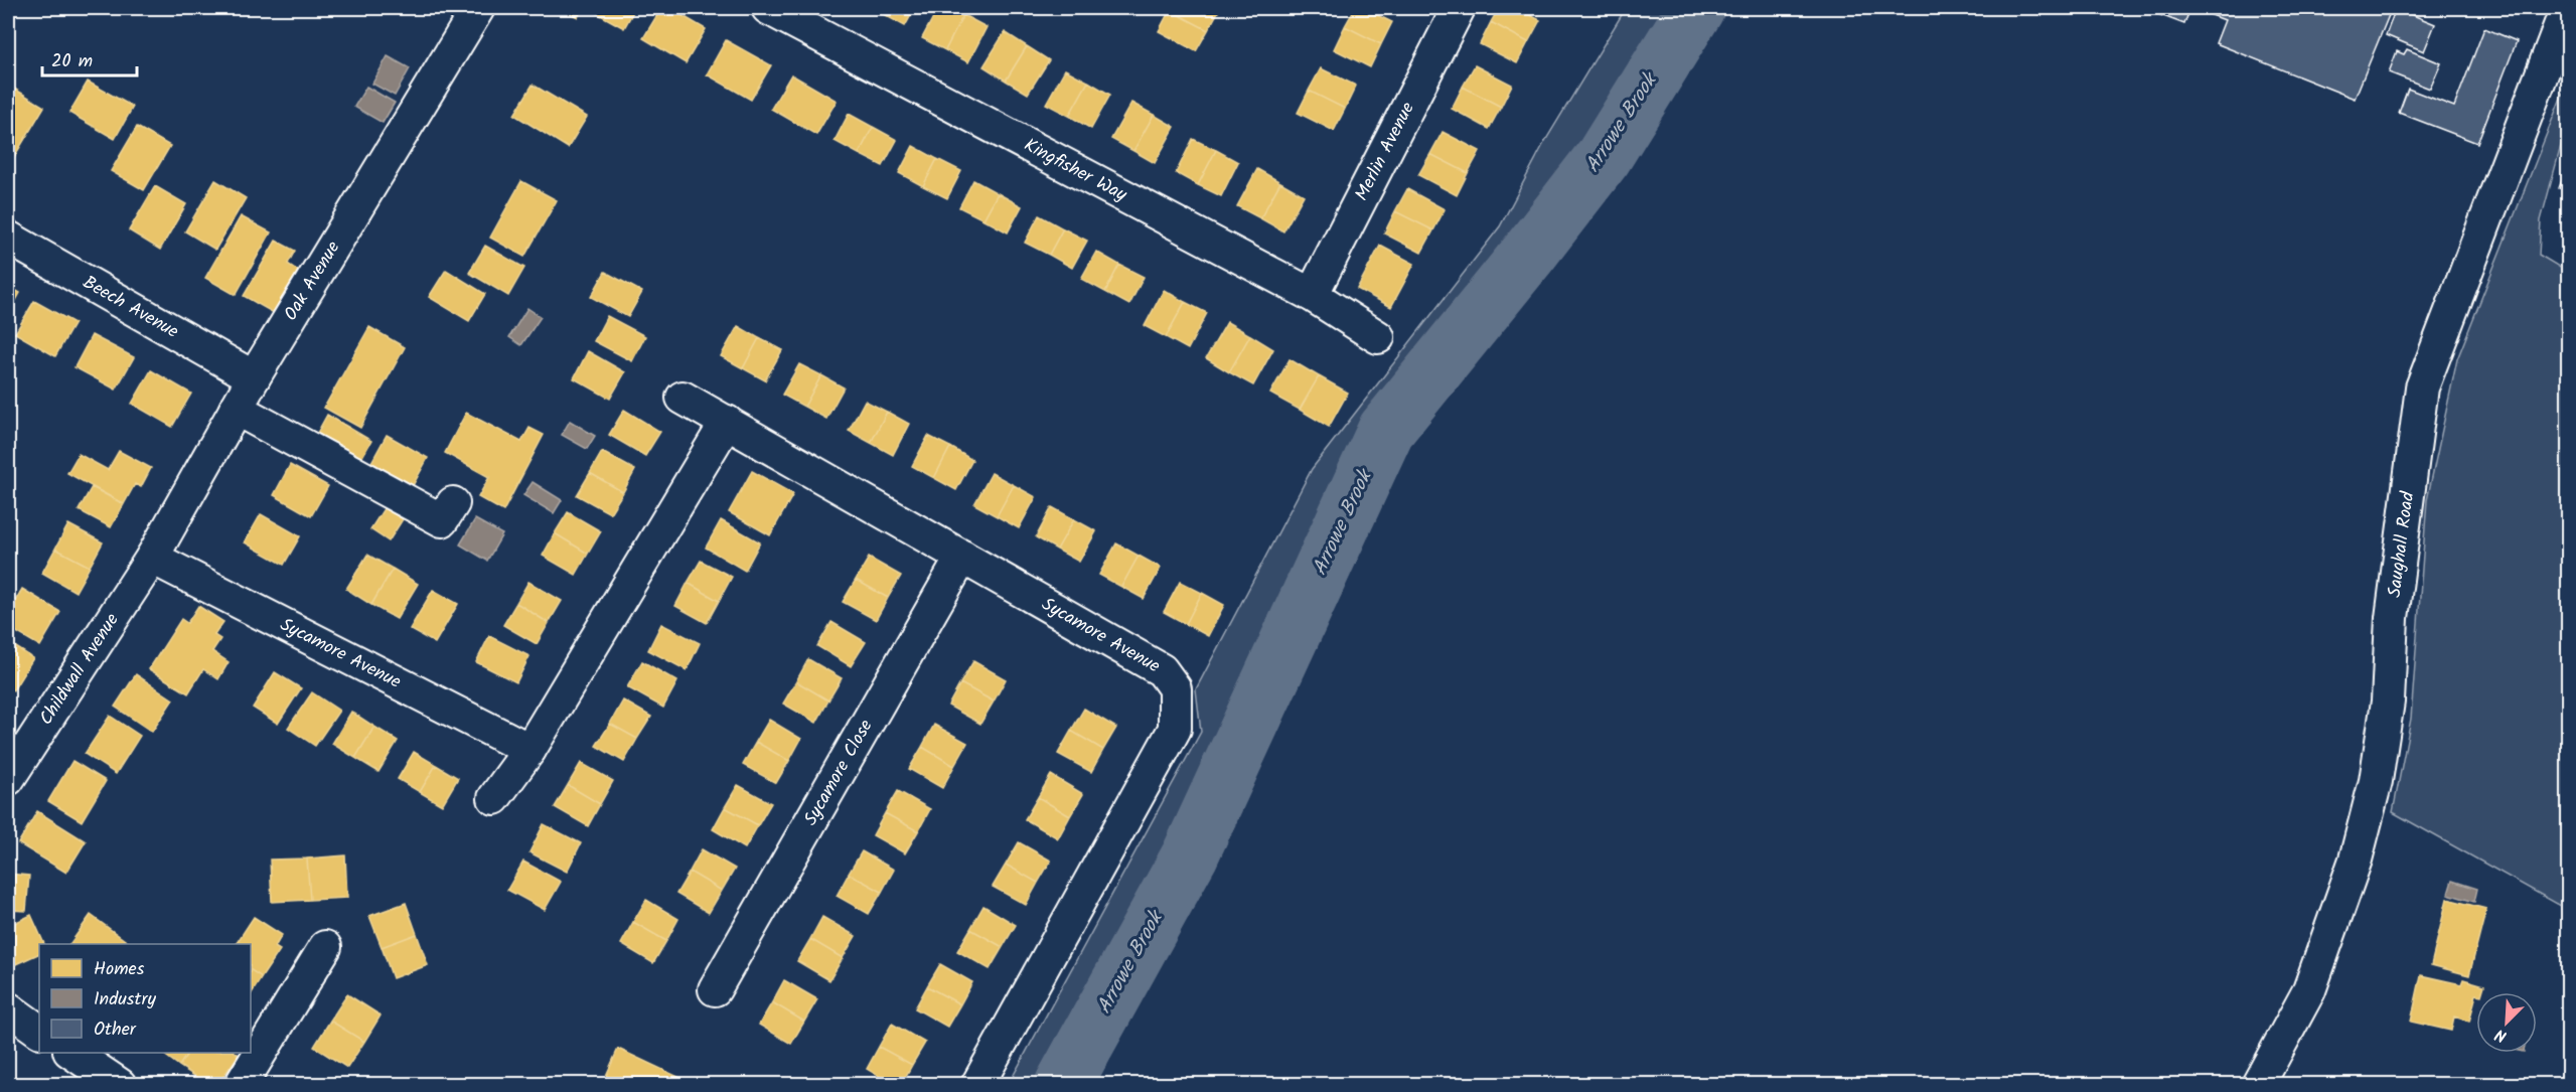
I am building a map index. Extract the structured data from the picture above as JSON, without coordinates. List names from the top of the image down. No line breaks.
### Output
{"streets":{"street":["Merlin Avenue","Kingfisher Way","Oak Avenue","Beech Avenue","Saughall Road","Sycamore Avenue","Childwall Avenue","Sycamore Close"]},"crossings":[["Merlin Avenue","Kingfisher Way"],["Oak Avenue","Beech Avenue"],["Oak Avenue","Sycamore Avenue"],["Oak Avenue","Childwall Avenue"],["Sycamore Avenue","Childwall Avenue"],["Sycamore Avenue","Sycamore Close"]],"water":["Arrowe Brook"],"legend":["Homes","Industry","Other"],"scale_bar":"20 m","north":"bottom left"}
